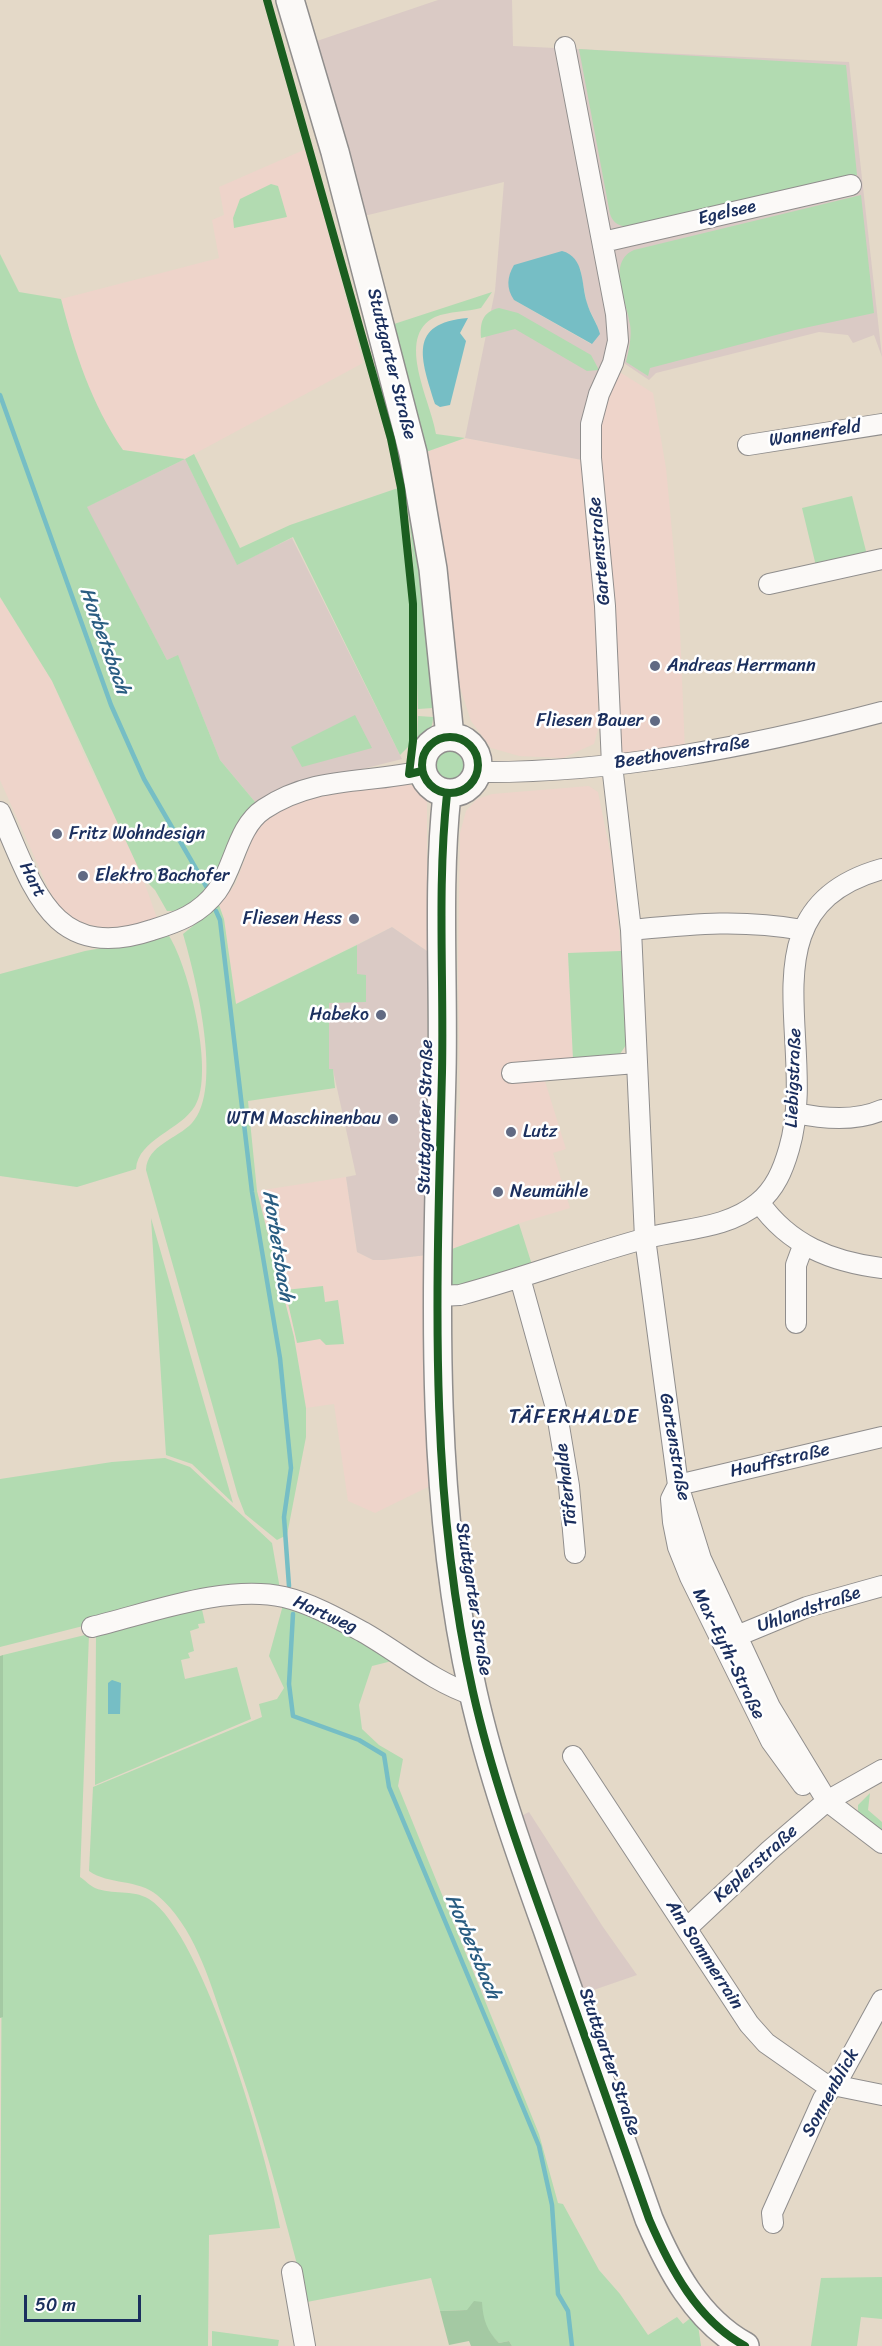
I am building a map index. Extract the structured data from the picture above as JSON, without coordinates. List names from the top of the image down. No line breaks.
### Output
{"streets":{"street":["Egelsee","Stuttgarter Straße","Wannenfeld","Gartenstraße","Beethovenstraße","Hart","Liebigstraße","Hauffstraße","Täferhalde","Uhlandstraße","Hartweg","Max-Eyth-Straße","Keplerstraße","Am Sommerrain","Sonnenblick"]},"crossings":[["Egelsee","Gartenstraße"],["Stuttgarter Straße","Beethovenstraße"],["Stuttgarter Straße","Hart"],["Stuttgarter Straße","Hartweg"],["Gartenstraße","Beethovenstraße"],["Gartenstraße","Liebigstraße"],["Gartenstraße","Hauffstraße"],["Gartenstraße","Uhlandstraße"],["Gartenstraße","Max-Eyth-Straße"],["Gartenstraße","Keplerstraße"],["Beethovenstraße","Hart"],["Hauffstraße","Max-Eyth-Straße"],["Max-Eyth-Straße","Keplerstraße"],["Keplerstraße","Am Sommerrain"],["Am Sommerrain","Sonnenblick"]],"districts":["TÄFERHALDE"],"water":["Horbetsbach"],"places":["Andreas Herrmann","Fliesen Bauer","Fritz Wohndesign","Elektro Bachofer","Fliesen Hess","Habeko","WTM Maschinenbau","Lutz","Neumühle"],"scale_bar":"50 m"}
